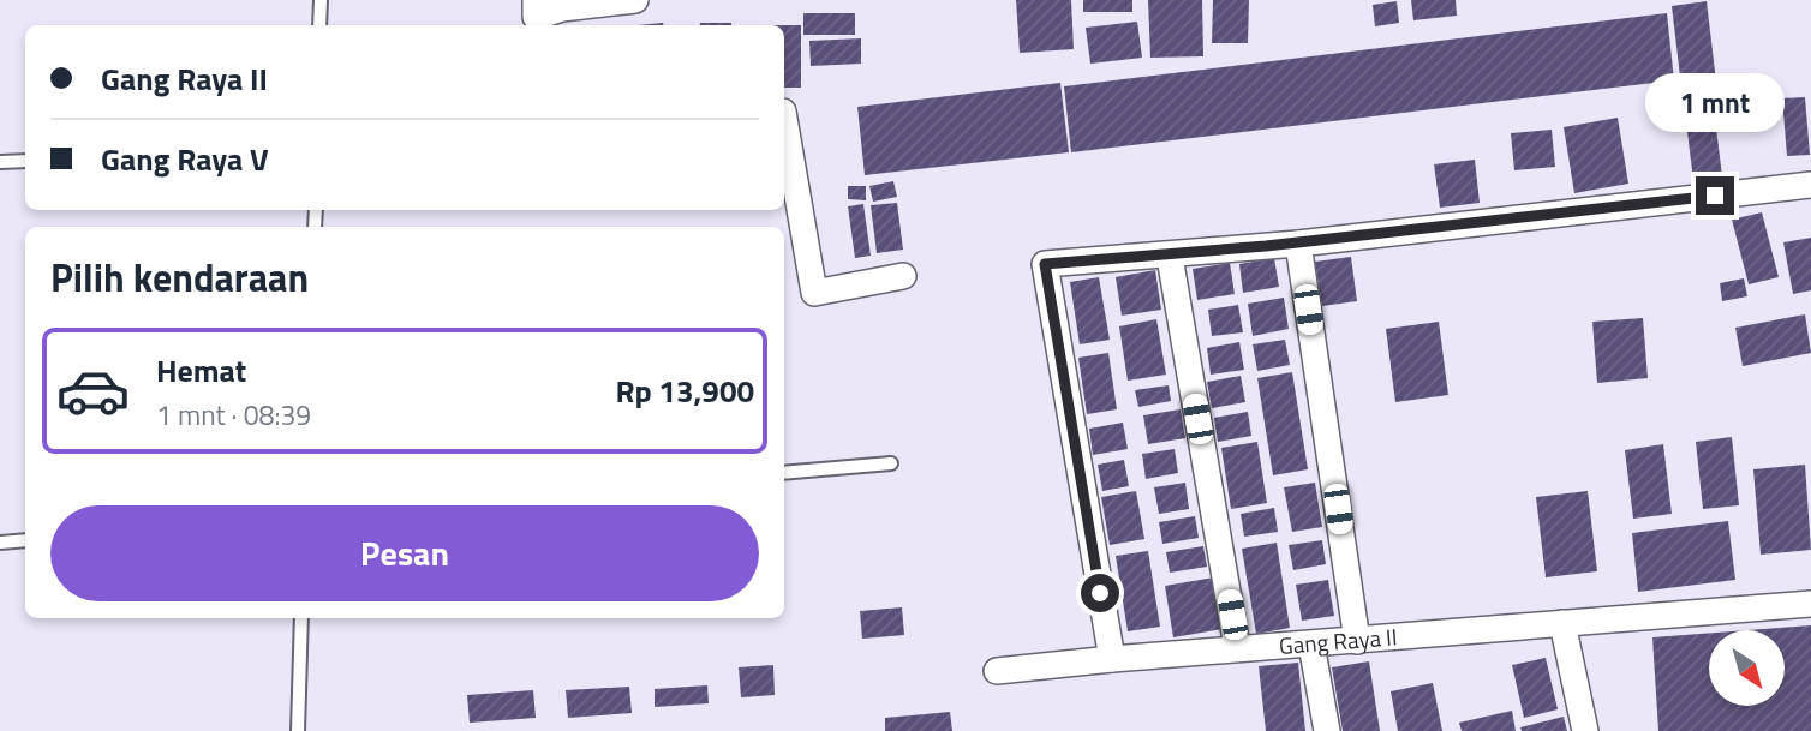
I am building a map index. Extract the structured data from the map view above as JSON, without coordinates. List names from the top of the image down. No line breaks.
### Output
{"streets":{"street":["Gang Raya II"]},"north":"bottom right","page":{"banner":["Gang Raya II","Gang Raya V"],"bubble":"1 mnt","heading":"Pilih kendaraan","list":[{"name":"Hemat","note":"1 mnt · 08:39","value":"Rp 13,900"}],"buttons":"Pesan"}}
